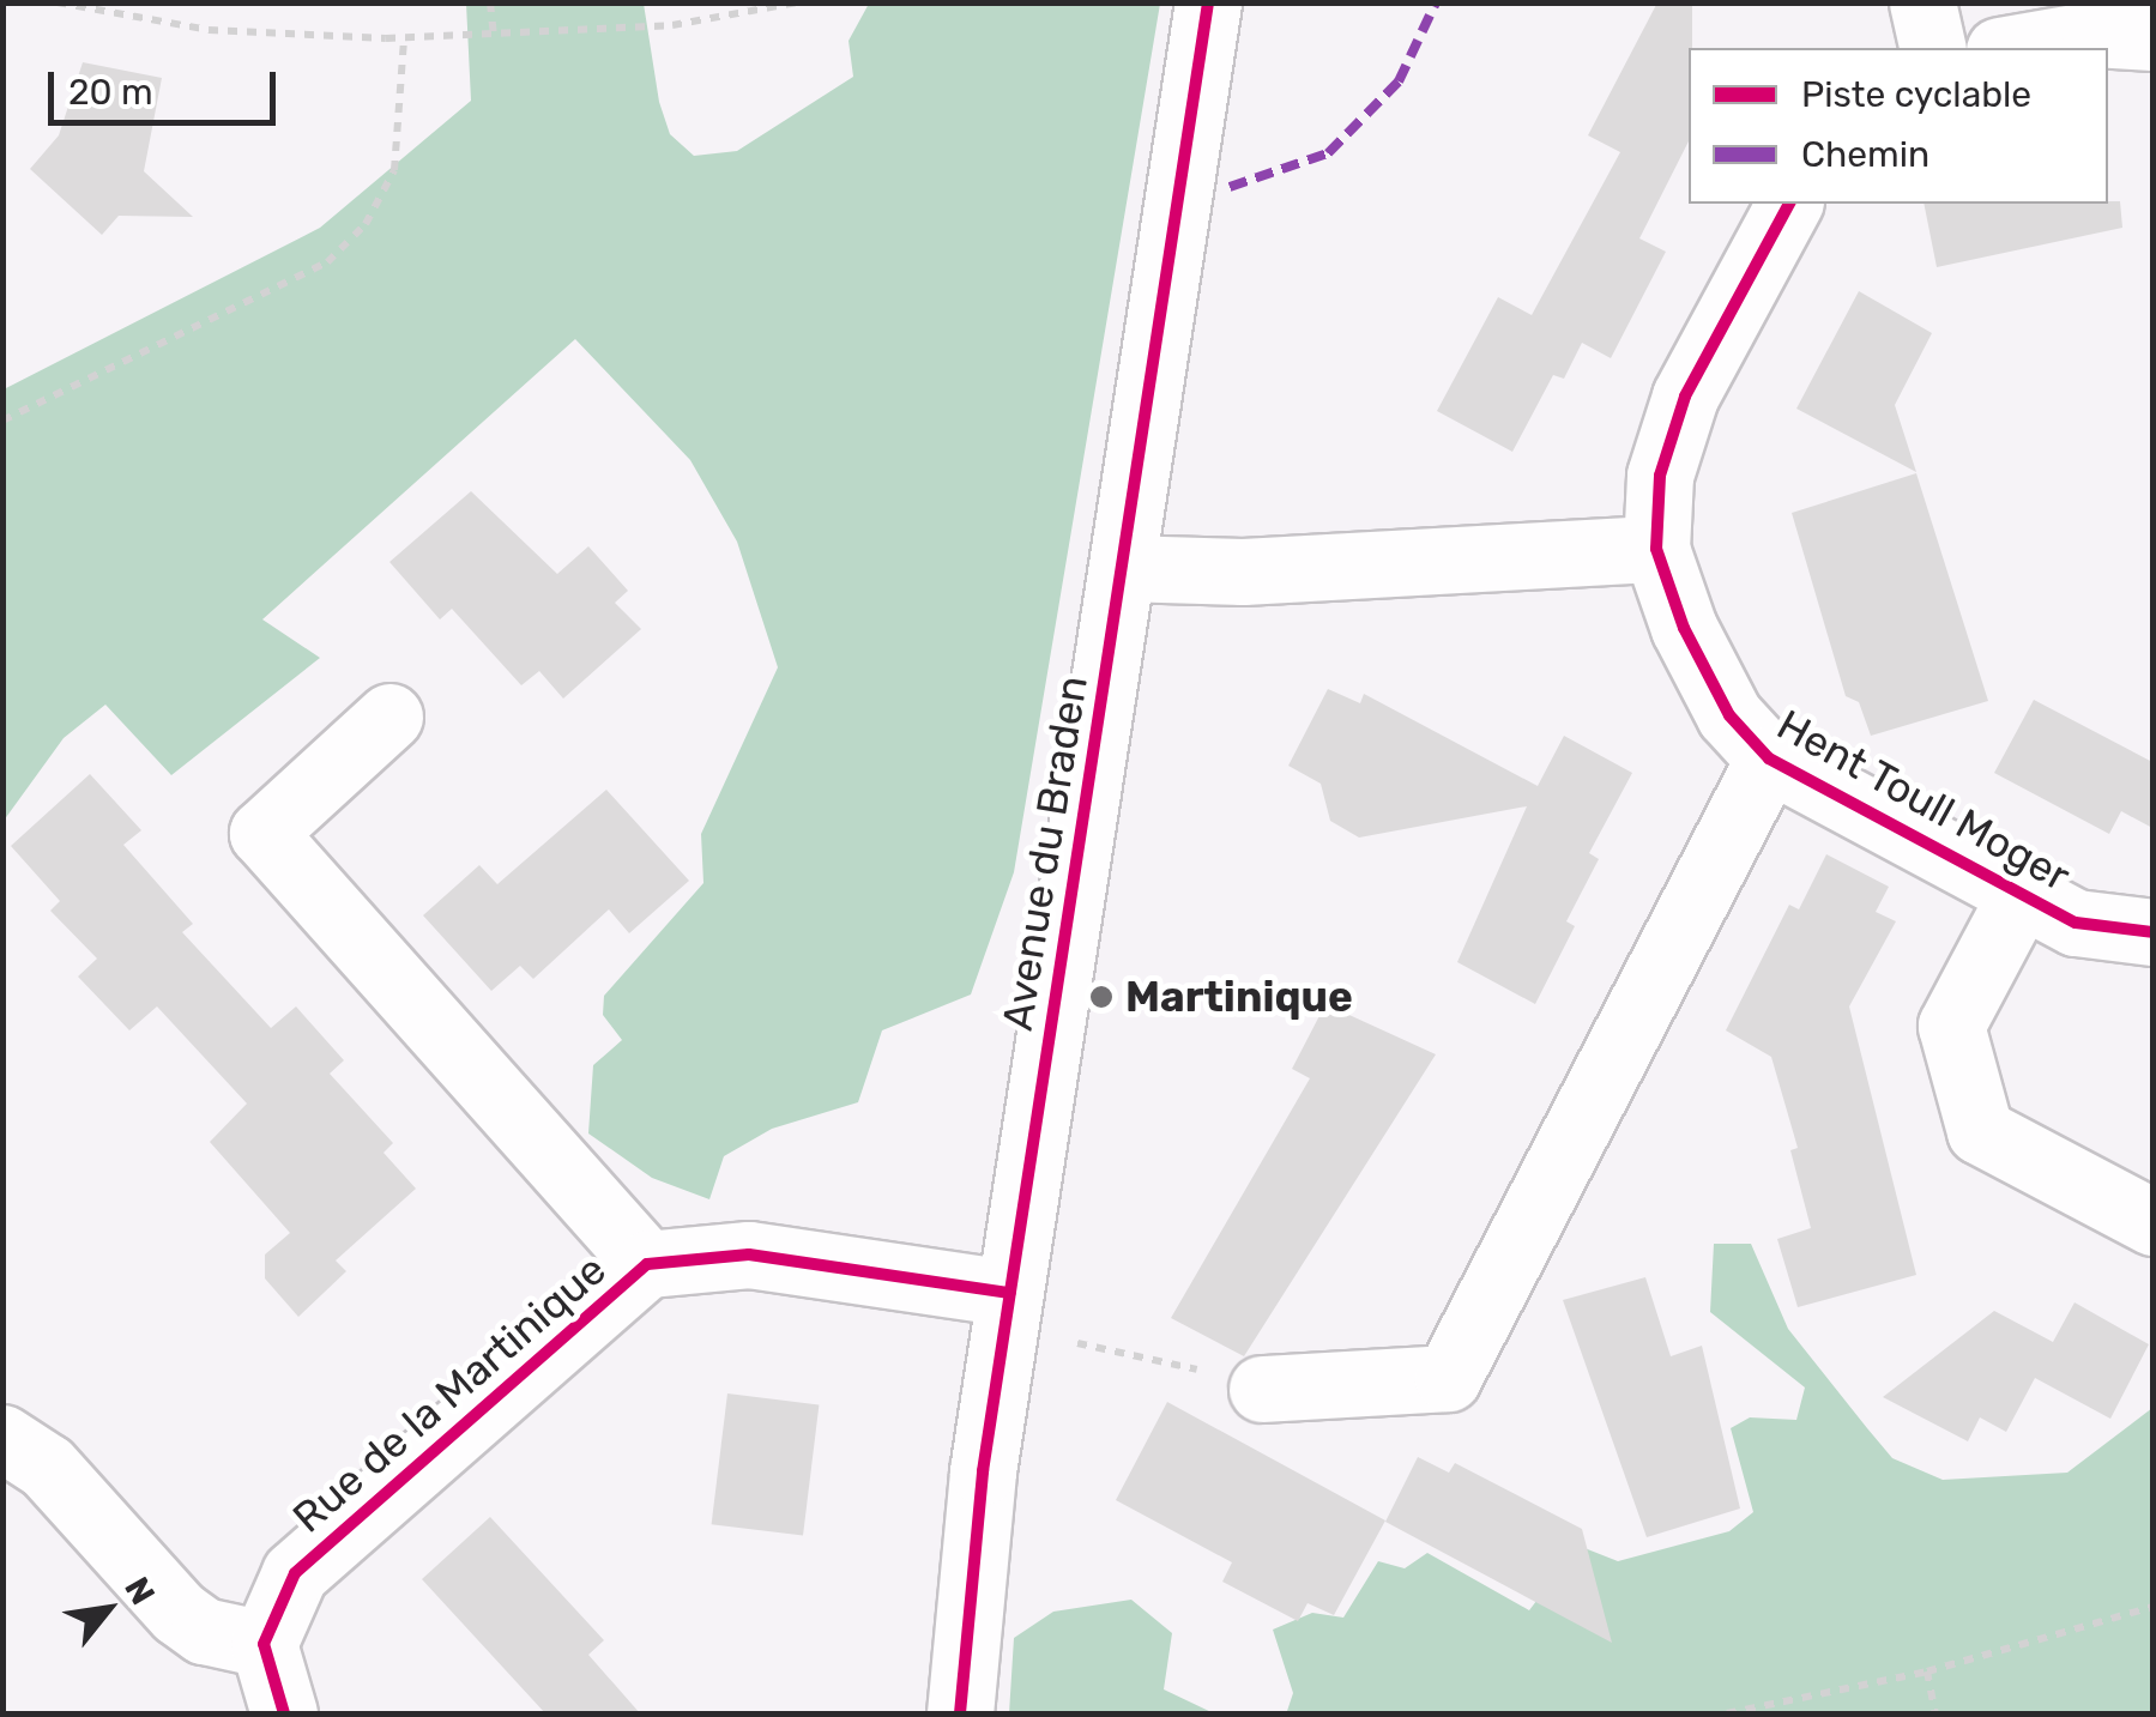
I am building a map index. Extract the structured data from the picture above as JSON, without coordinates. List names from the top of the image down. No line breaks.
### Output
{"streets":{"street":["Hent Toull Moger","Avenue du Braden","Rue de la Martinique"]},"crossings":[["Avenue du Braden","Rue de la Martinique"]],"places":["Martinique"],"legend":["Piste cyclable","Chemin"],"scale_bar":"20 m","north":"top right"}
